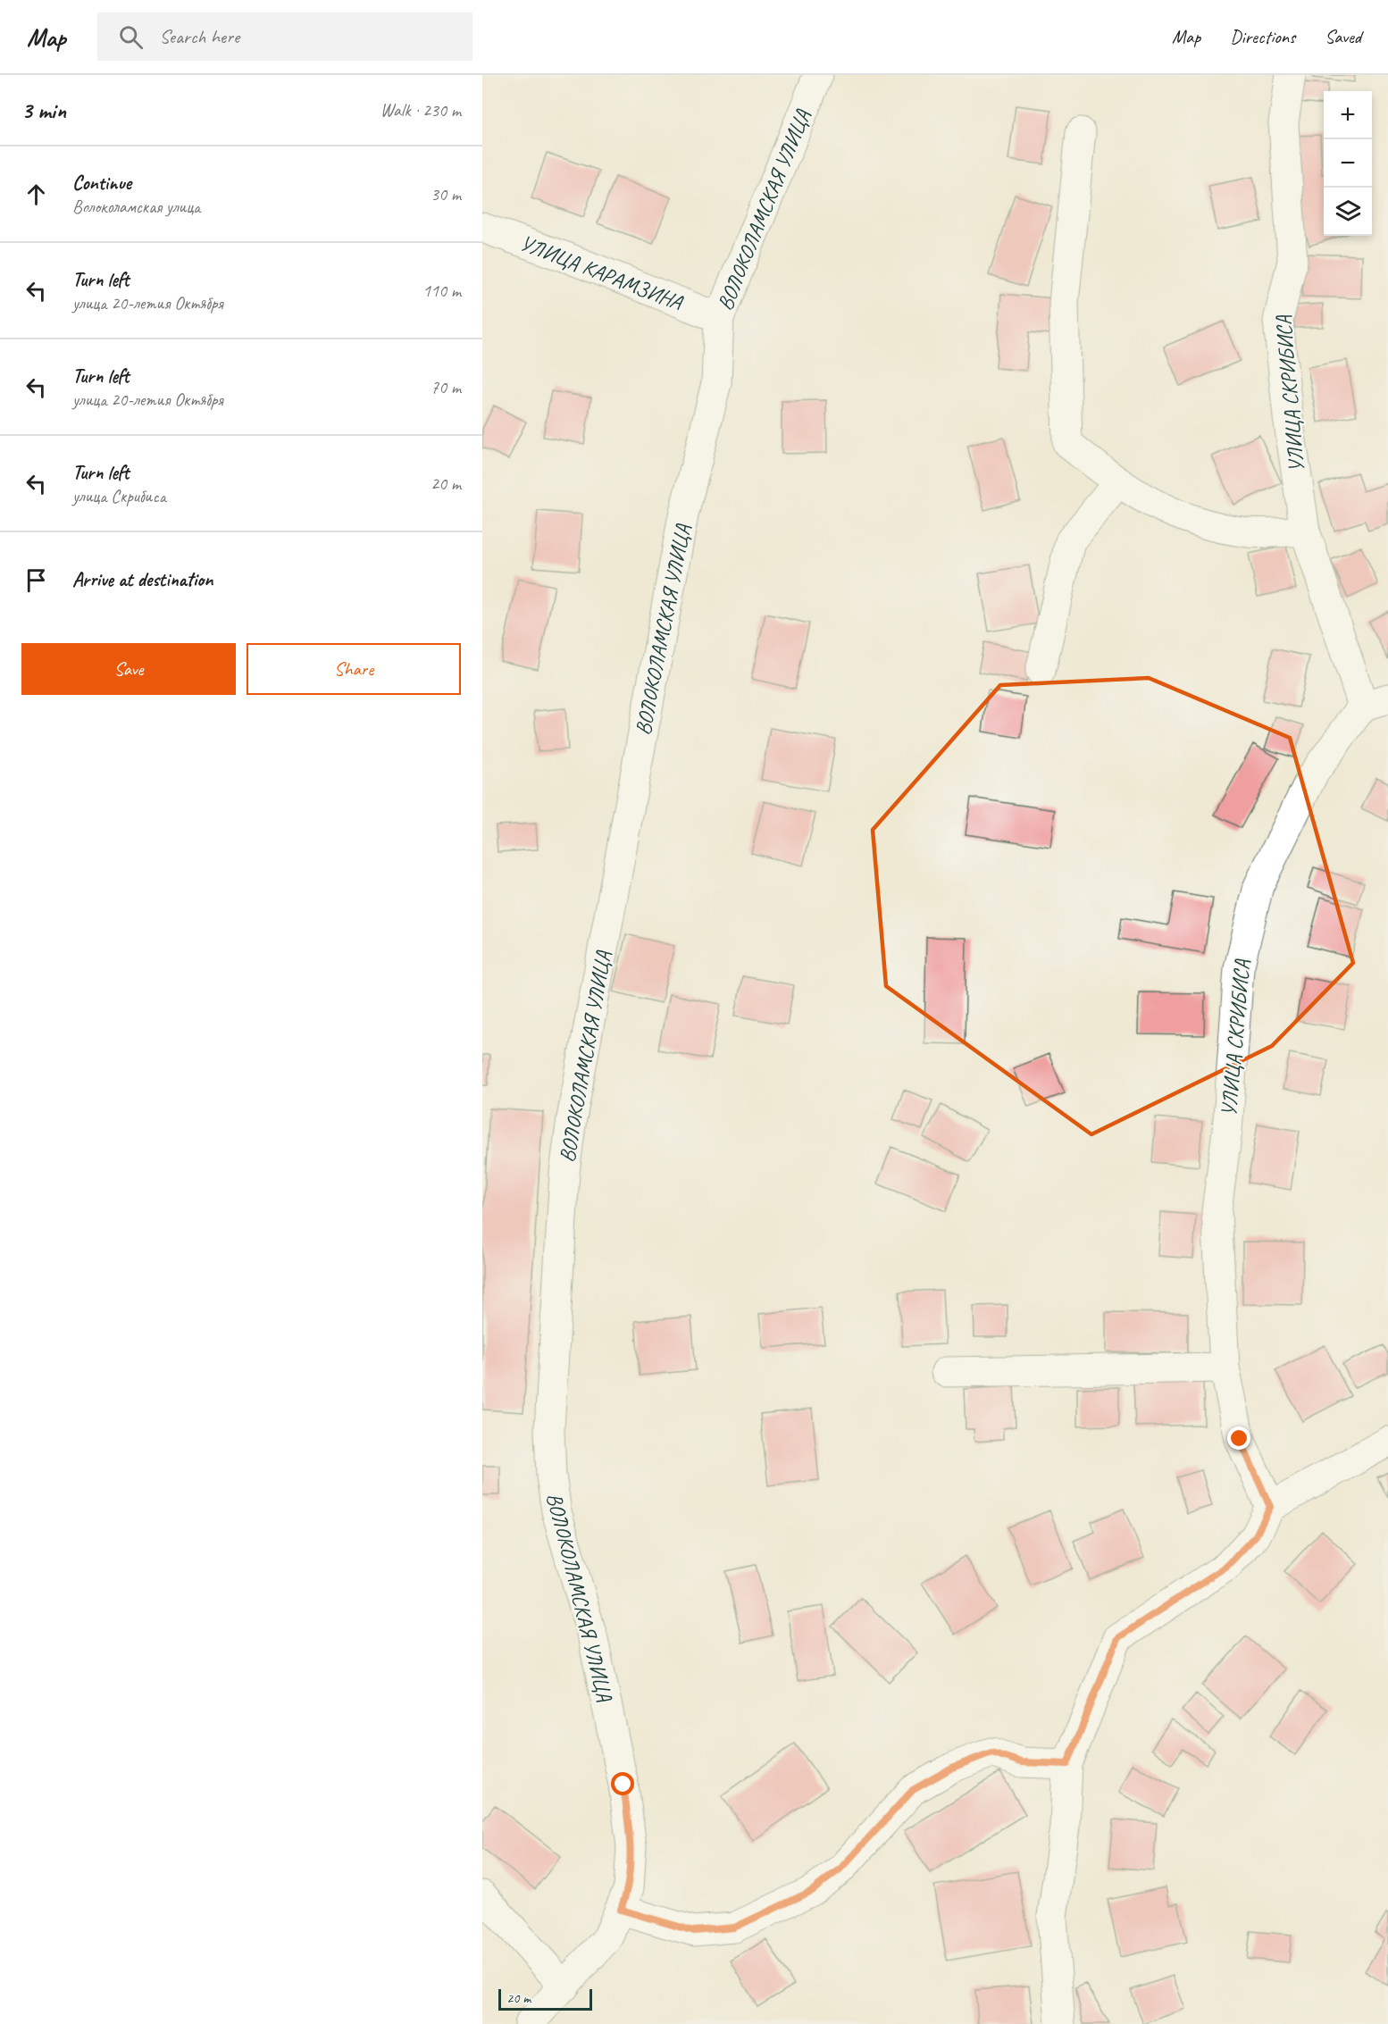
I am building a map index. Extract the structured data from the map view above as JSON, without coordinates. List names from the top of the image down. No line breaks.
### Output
{"streets":{"street":["ВОЛОКОЛАМСКАЯ УЛИЦА","УЛИЦА КАРАМЗИНА","УЛИЦА СКРИБИСА"]},"crossings":[["ВОЛОКОЛАМСКАЯ УЛИЦА","УЛИЦА КАРАМЗИНА"]],"scale_bar":"20 m","page":{"header":"Map","search":"Search here","nav":["Map","Directions","Saved"],"heading":["3 min","Walk · 230 m"],"map_buttons":["+","−"],"list":[["Continue","Волоколамская улица","30 m"],["Turn left","улица 20-летия Октября","110 m"],["Turn left","улица 20-летия Октября","70 m"],["Turn left","улица Скрибиса","20 m"],"Arrive at destination"],"buttons":["Save","Share"],"scale":"20 m"}}
